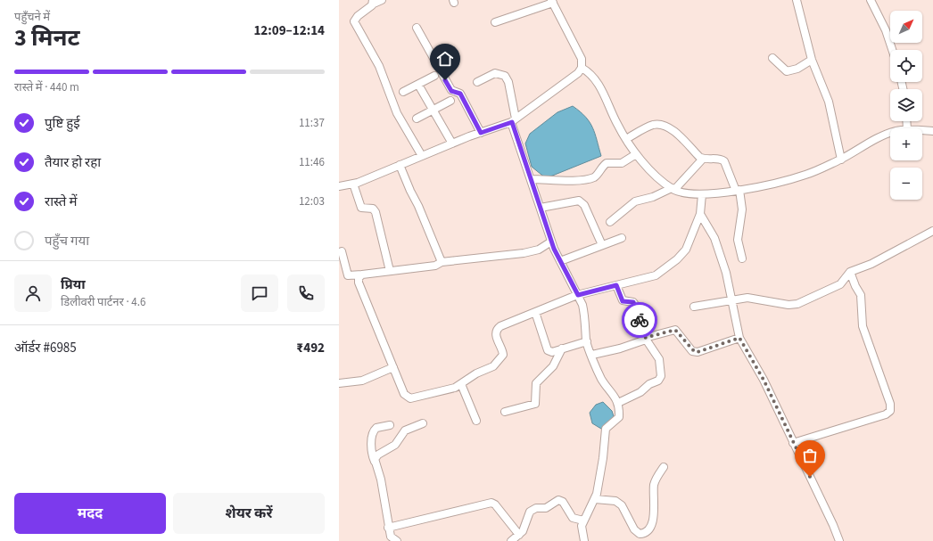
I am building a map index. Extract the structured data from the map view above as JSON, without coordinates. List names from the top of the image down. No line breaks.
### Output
{"north":"top right","page":{"heading":["3 मिनट","पहुँचने में","12:09–12:14"],"panel":["प्रिया","डिलीवरी पार्टनर · 4.6","ऑर्डर #6985","₹492"],"map_buttons":["+","−"],"bar":"रास्ते में · 440 m","list":[["पुष्टि हुई","11:37"],["तैयार हो रहा","11:46"],["रास्ते में","12:03"],"पहुँच गया"],"buttons":["मदद","शेयर करें"]}}
